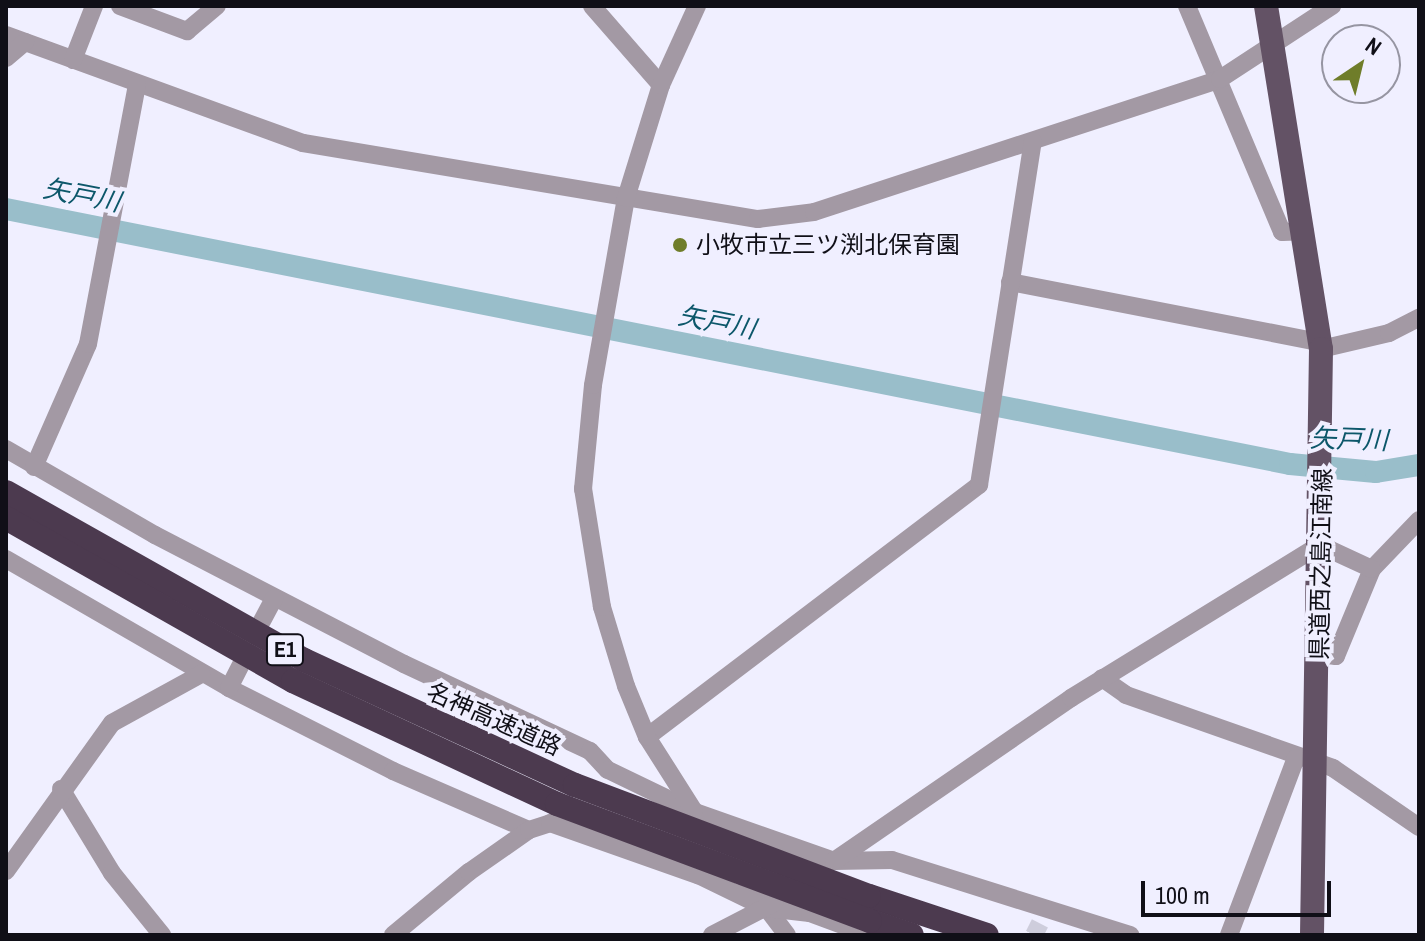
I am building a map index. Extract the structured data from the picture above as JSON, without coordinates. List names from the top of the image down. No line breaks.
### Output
{"streets":{"highway":["E1","名神高速道路"],"main road":["県道西之島江南線"]},"water":["矢戸川"],"places":["小牧市立三ツ渕北保育園"],"scale_bar":"100 m","north":"top right"}
